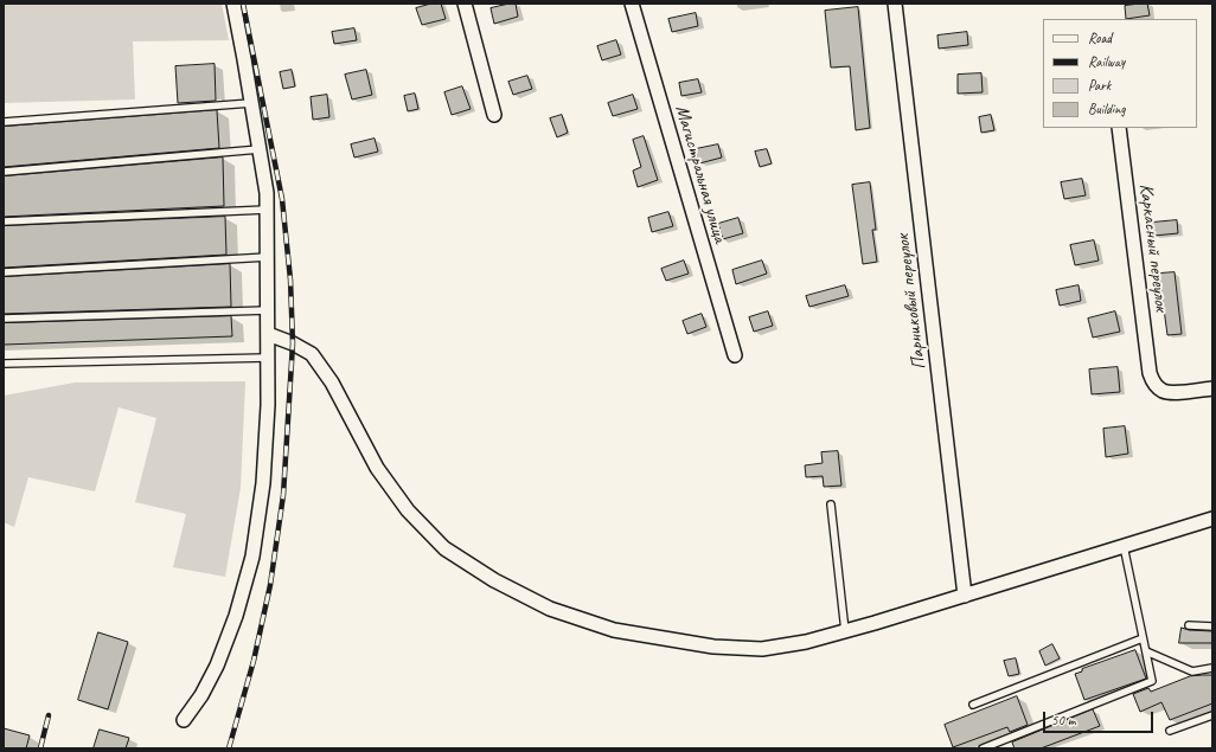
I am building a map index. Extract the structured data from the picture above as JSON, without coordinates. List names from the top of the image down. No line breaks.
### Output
{"streets":{"street":["Магистральная улица","Каркасный переулок","Парниковый переулок"]},"legend":["Road","Railway","Park","Building"],"scale_bar":"50 m"}
